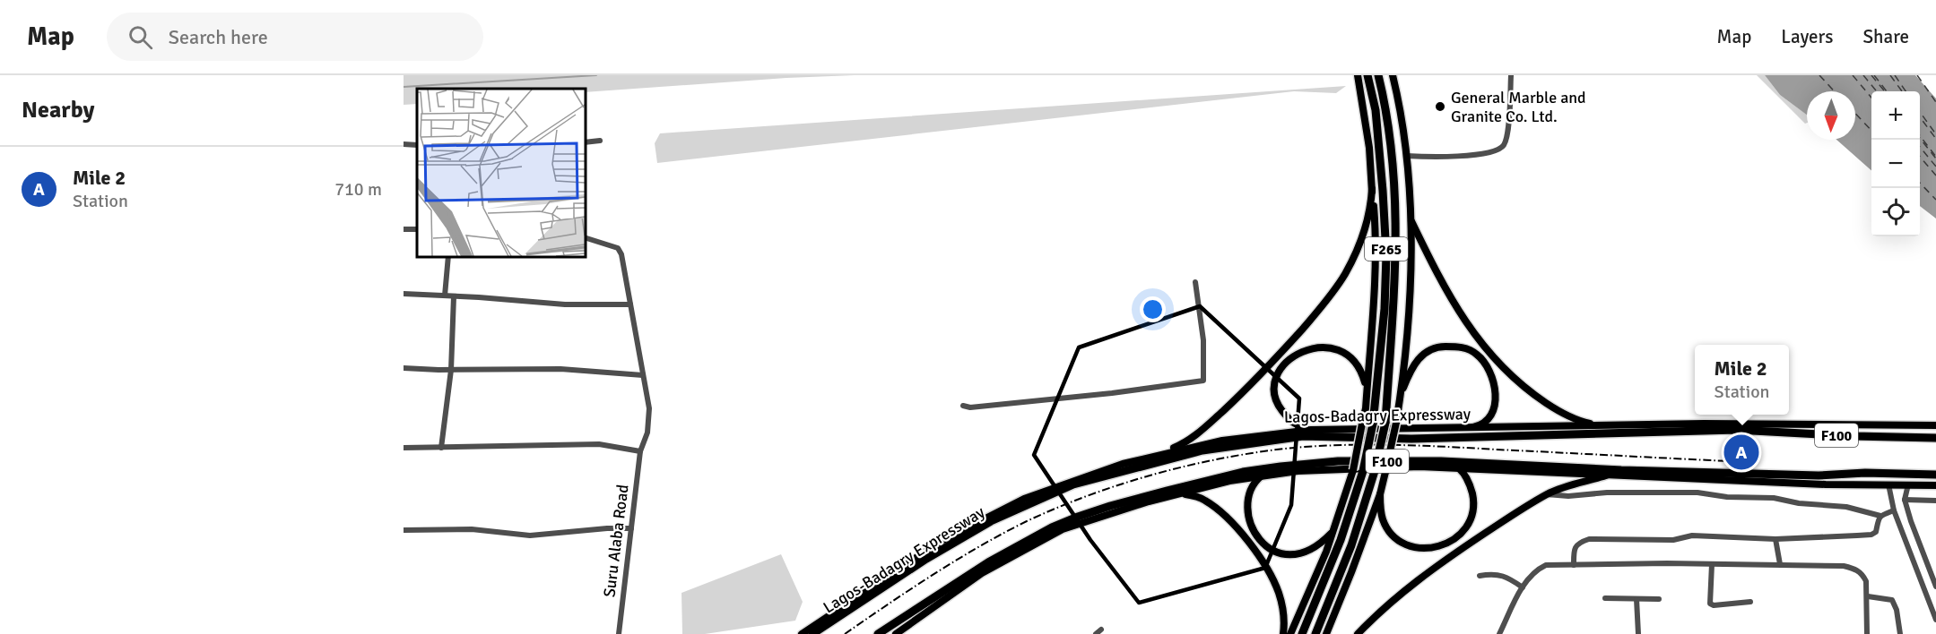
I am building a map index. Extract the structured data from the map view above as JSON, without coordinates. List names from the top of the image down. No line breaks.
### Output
{"streets":{"highway":["F265","Lagos-Badagry Expressway","F100"],"street":["Suru Alaba Road"]},"places":["General Marble and Granite Co. Ltd."],"north":"bottom","page":{"header":"Map","search":"Search here","nav":["Map","Layers","Share"],"heading":"Nearby","map_buttons":["+","−"],"list":[{"mark":"A","name":"Mile 2","note":"Station","value":"710 m"}],"popup":["Mile 2","Station"],"pins":"A"}}
